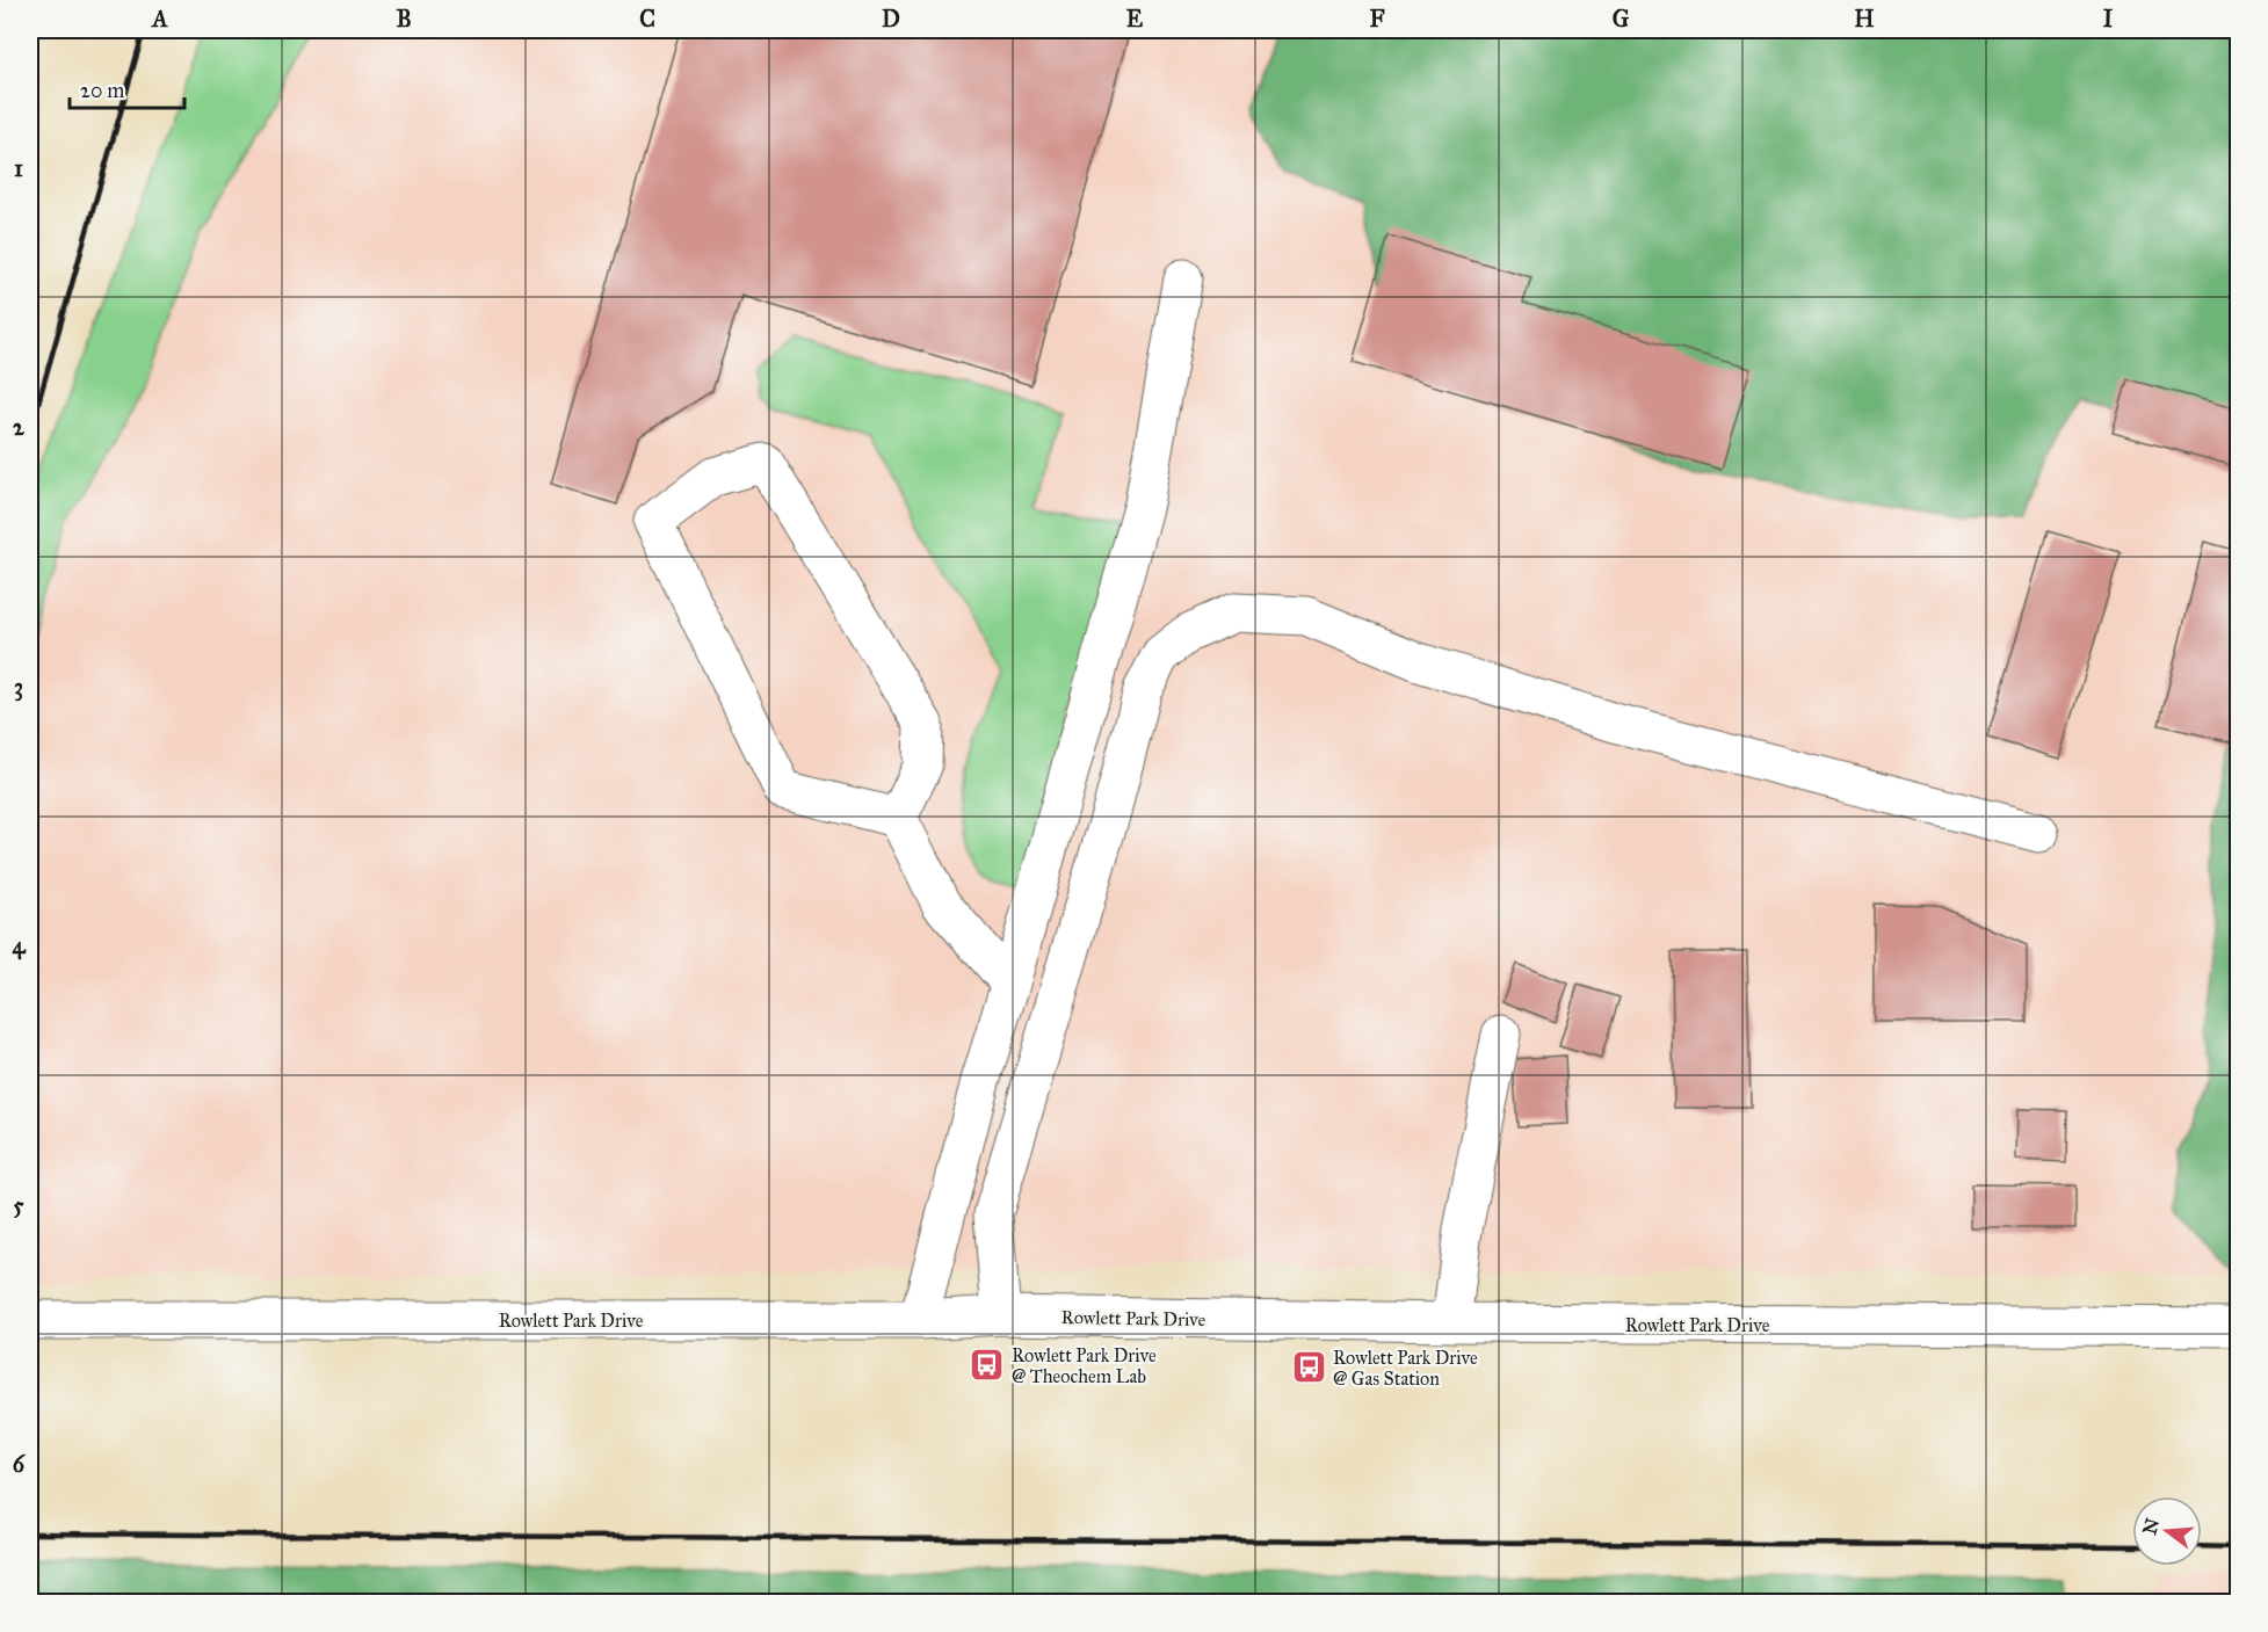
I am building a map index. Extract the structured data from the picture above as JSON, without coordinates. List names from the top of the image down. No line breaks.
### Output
{"streets":{"street":["Rowlett Park Drive"]},"places":{"bus stop":["Rowlett Park Drive @ Theochem Lab","Rowlett Park Drive @ Gas Station"]},"scale_bar":"20 m","north":"left","grid":{"columns":["A","B","C","D","E","F","G","H","I"],"rows":["1","2","3","4","5","6"]}}
